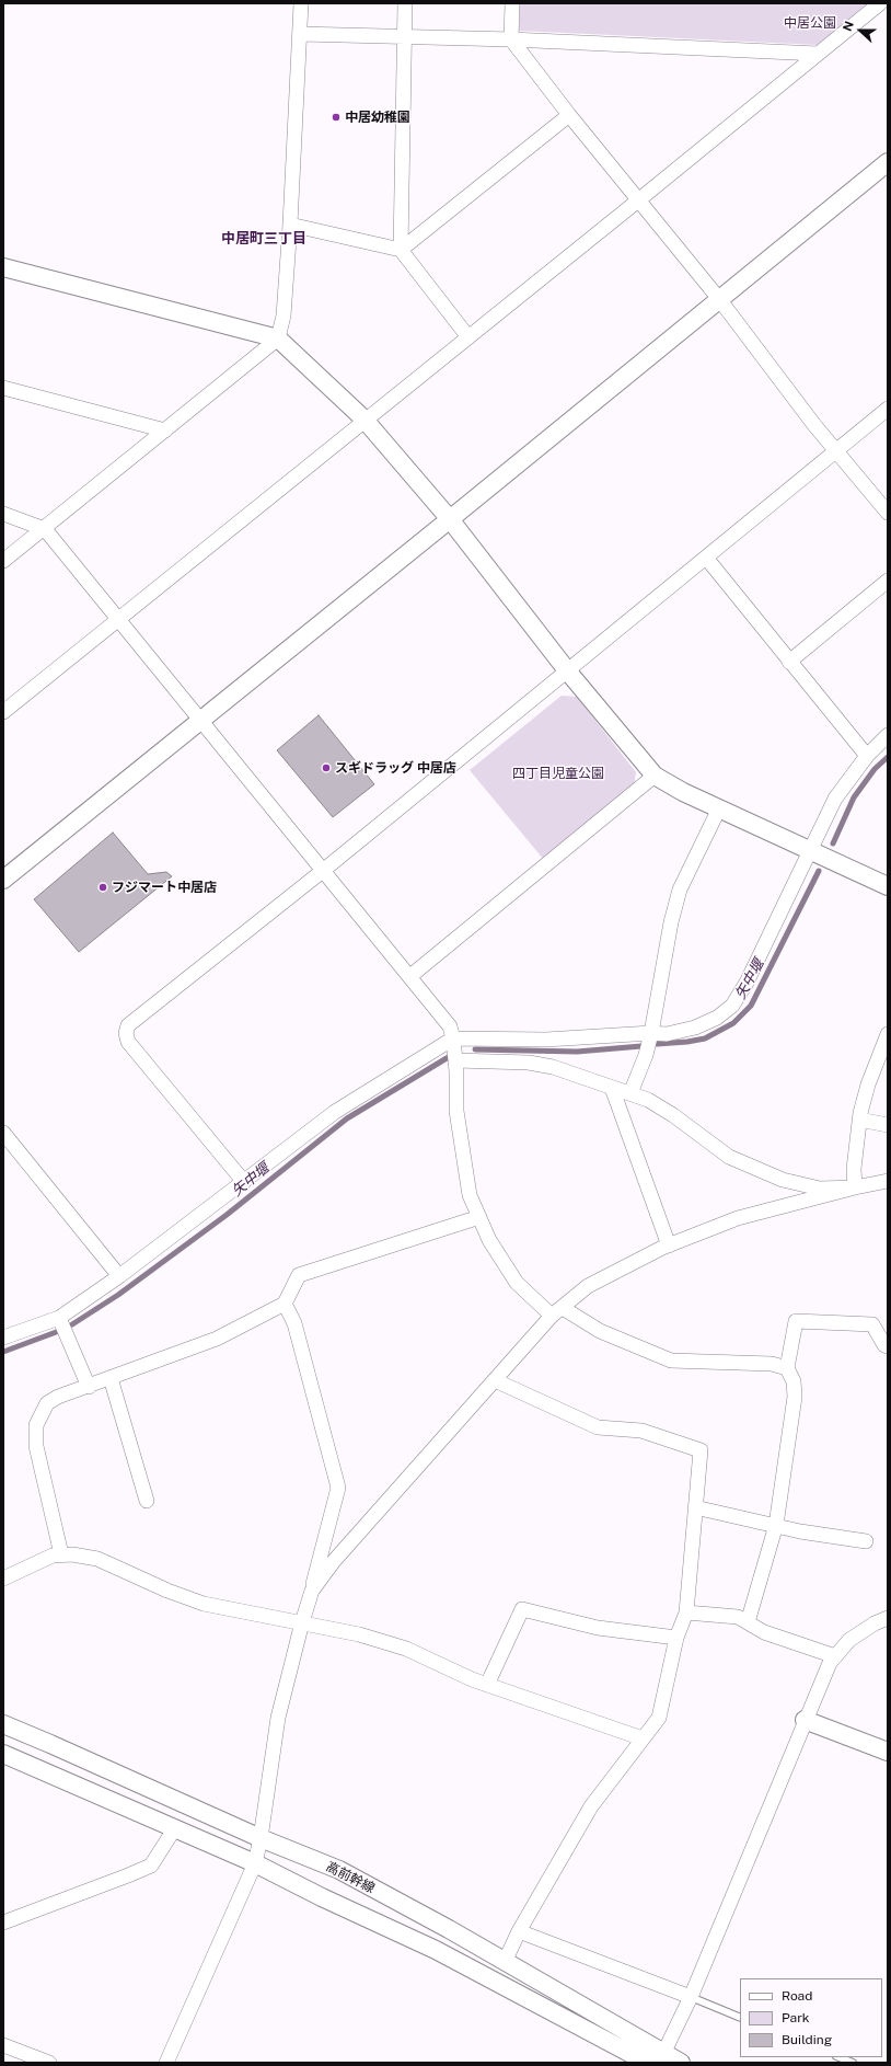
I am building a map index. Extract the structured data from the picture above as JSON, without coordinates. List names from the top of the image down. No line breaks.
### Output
{"streets":{"street":["高前幹線"]},"districts":["中居町三丁目"],"water":["矢中堰"],"parks":["中居公園","四丁目児童公園"],"places":["中居幼稚園","スギドラッグ 中居店","フジマート中居店"],"legend":["Road","Park","Building"],"north":"left"}
